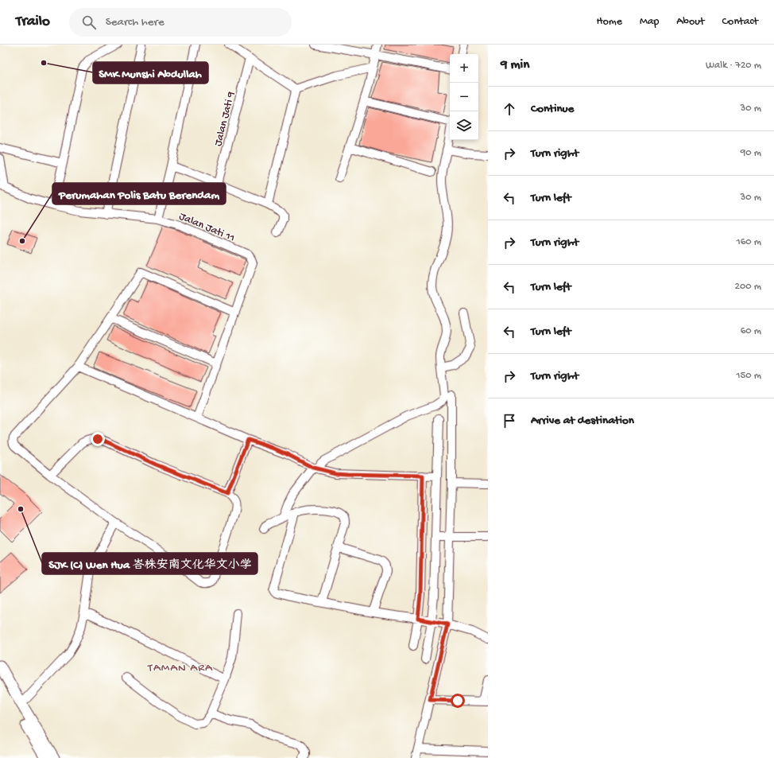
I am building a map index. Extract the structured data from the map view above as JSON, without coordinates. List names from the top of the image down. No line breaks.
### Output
{"streets":{"street":["Jalan Jati 9","Jalan Jati 11"]},"districts":["TAMAN ARA"],"places":["SMK Munshi Abdullah","Perumahan Polis Batu Berendam","SJK (C) Wen Hua 峇株安南文化华文小学"],"page":{"header":"Trailo","search":"Search here","nav":["Home","Map","About","Contact"],"heading":["9 min","Walk · 720 m"],"map_buttons":["+","−"],"list":[["Continue","30 m"],["Turn right","90 m"],["Turn left","30 m"],["Turn right","160 m"],["Turn left","200 m"],["Turn left","60 m"],["Turn right","150 m"],"Arrive at destination"]}}
